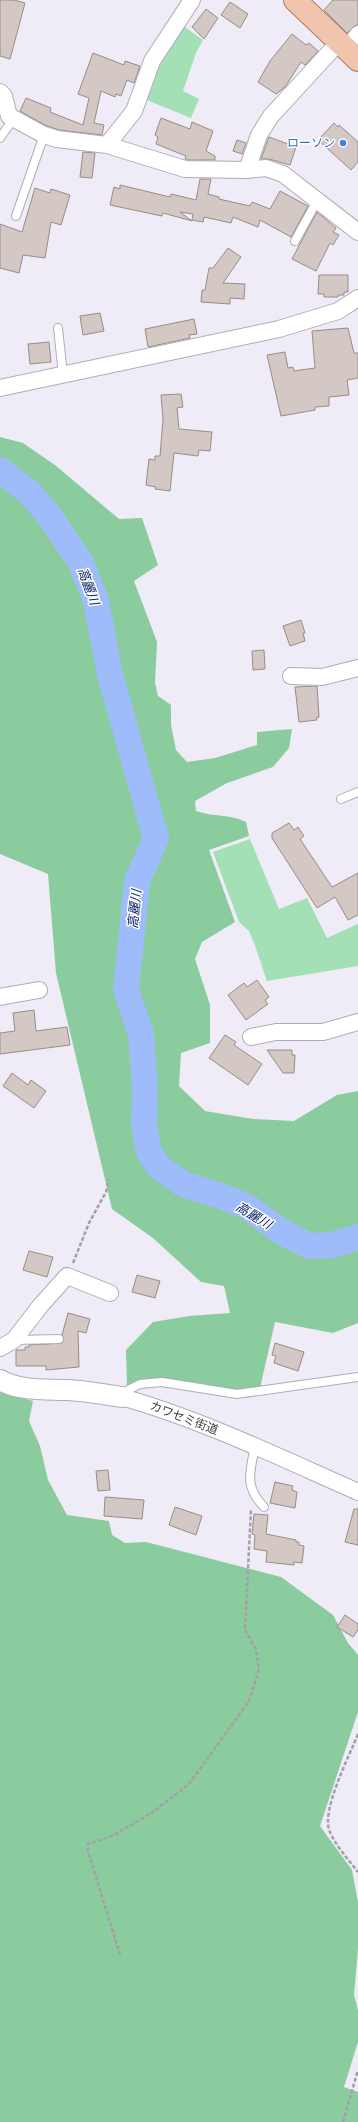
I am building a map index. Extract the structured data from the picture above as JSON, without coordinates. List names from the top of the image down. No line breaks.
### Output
{"streets":{"street":["カワセミ街道"]},"water":["高麗川"],"places":["ローソン"]}
